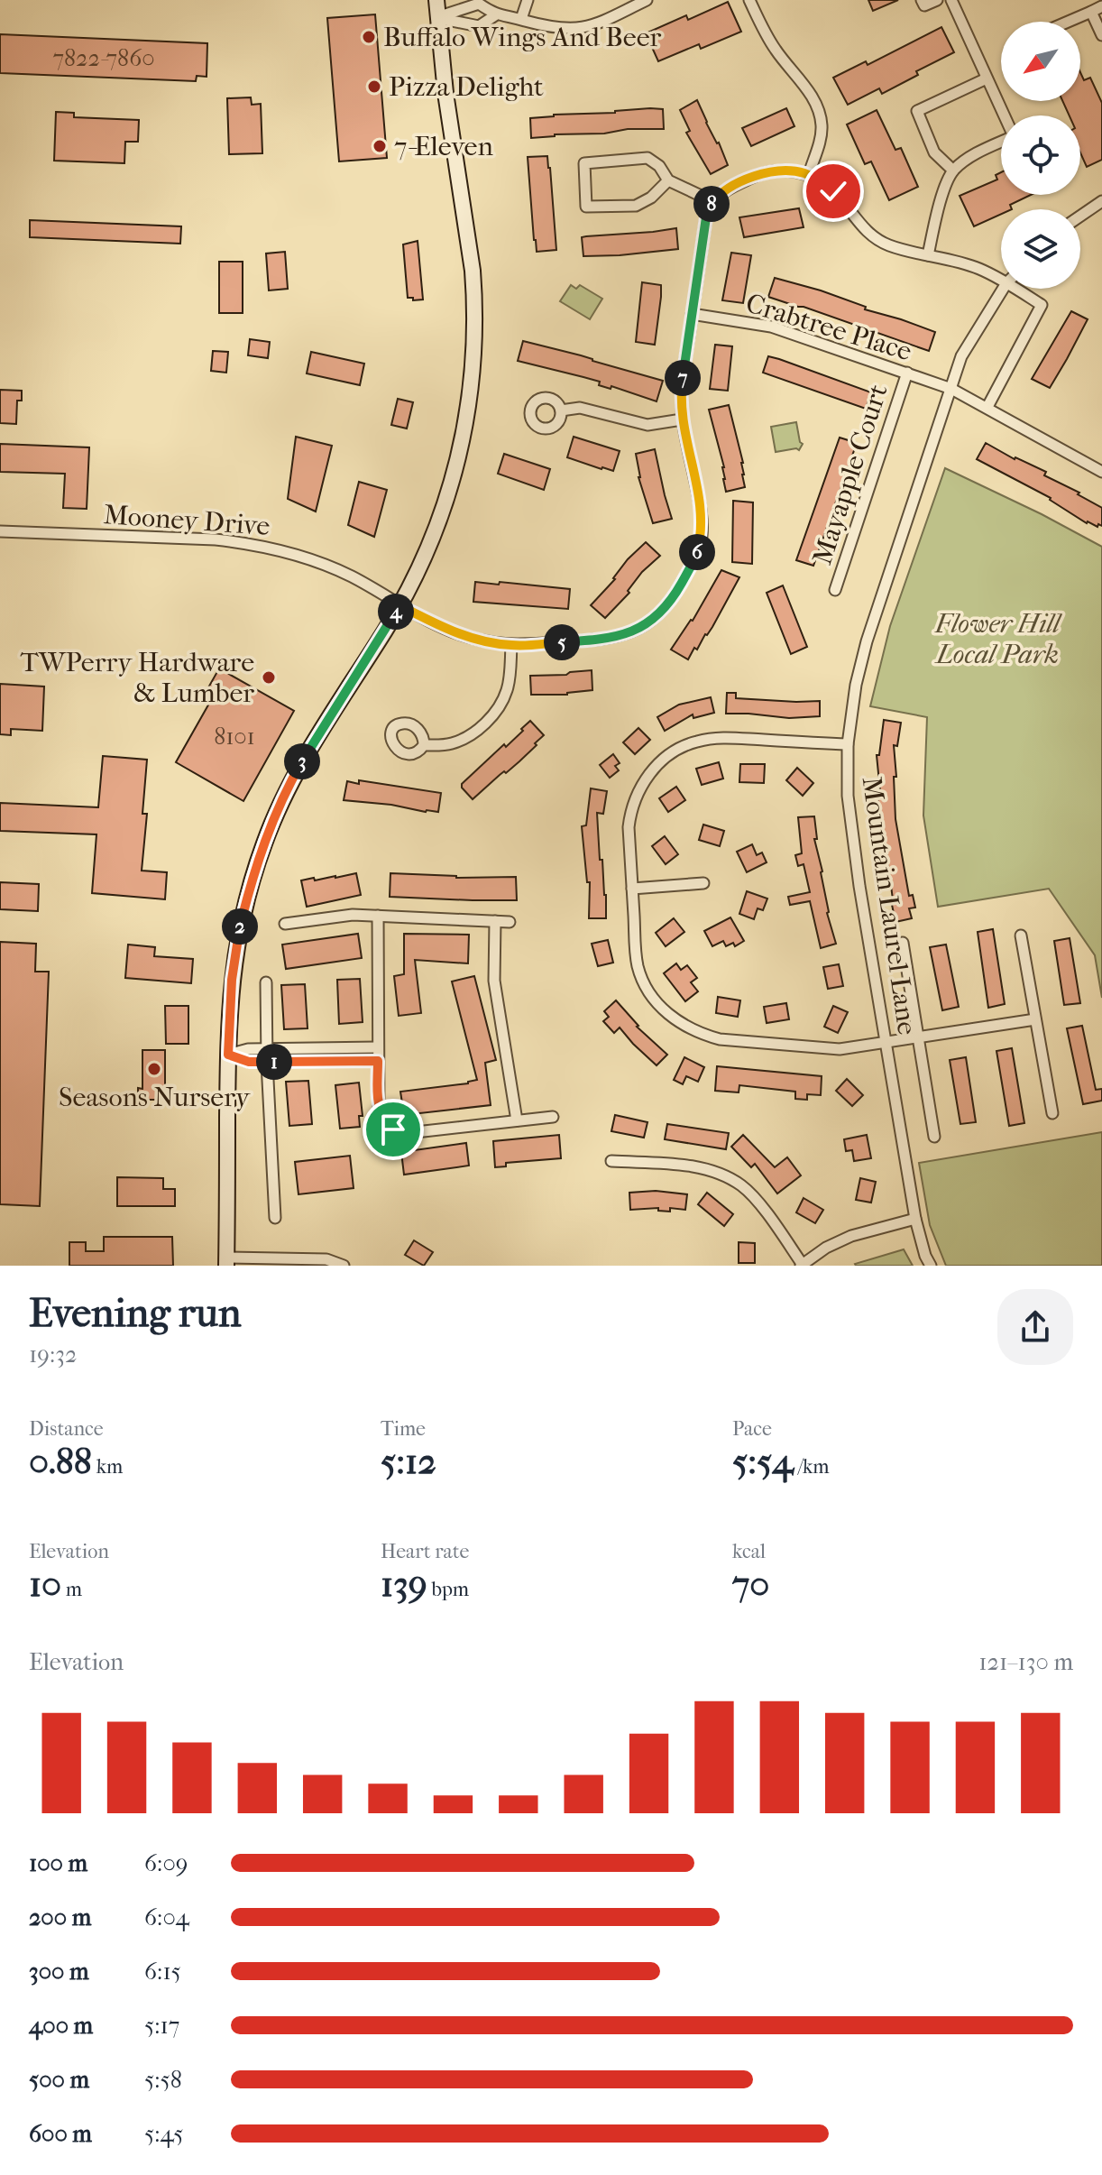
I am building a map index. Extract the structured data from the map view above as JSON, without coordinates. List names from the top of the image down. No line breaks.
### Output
{"streets":{"street":["Crabtree Place","Mayapple Court","Mooney Drive","Mountain Laurel Lane"]},"crossings":[["Crabtree Place","Mayapple Court"],["Crabtree Place","Mooney Drive"],["Crabtree Place","Mountain Laurel Lane"]],"parks":["Flower Hill Local Park"],"places":["Buffalo Wings And Beer","Pizza Delight","7-Eleven","TWPerry Hardware & Lumber","Seasons Nursery"],"house_numbers":["7822-7860","8101"],"north":"bottom left","page":{"pins":["8","7","6","4","5","3","2","1"],"heading":["Evening run","19:32"],"stats":[["Distance","0.88 km"],["Time","5:12"],["Pace","5:54 /km"],["Elevation","10 m"],["Heart rate","139 bpm"],["kcal","70"]],"chart":["Elevation","121–130 m"],"list":[{"name":"100 m","note":"6:09"},{"name":"200 m","note":"6:04"},{"name":"300 m","note":"6:15"},{"name":"400 m","note":"5:17"},{"name":"500 m","note":"5:58"},{"name":"600 m","note":"5:45"}]}}
